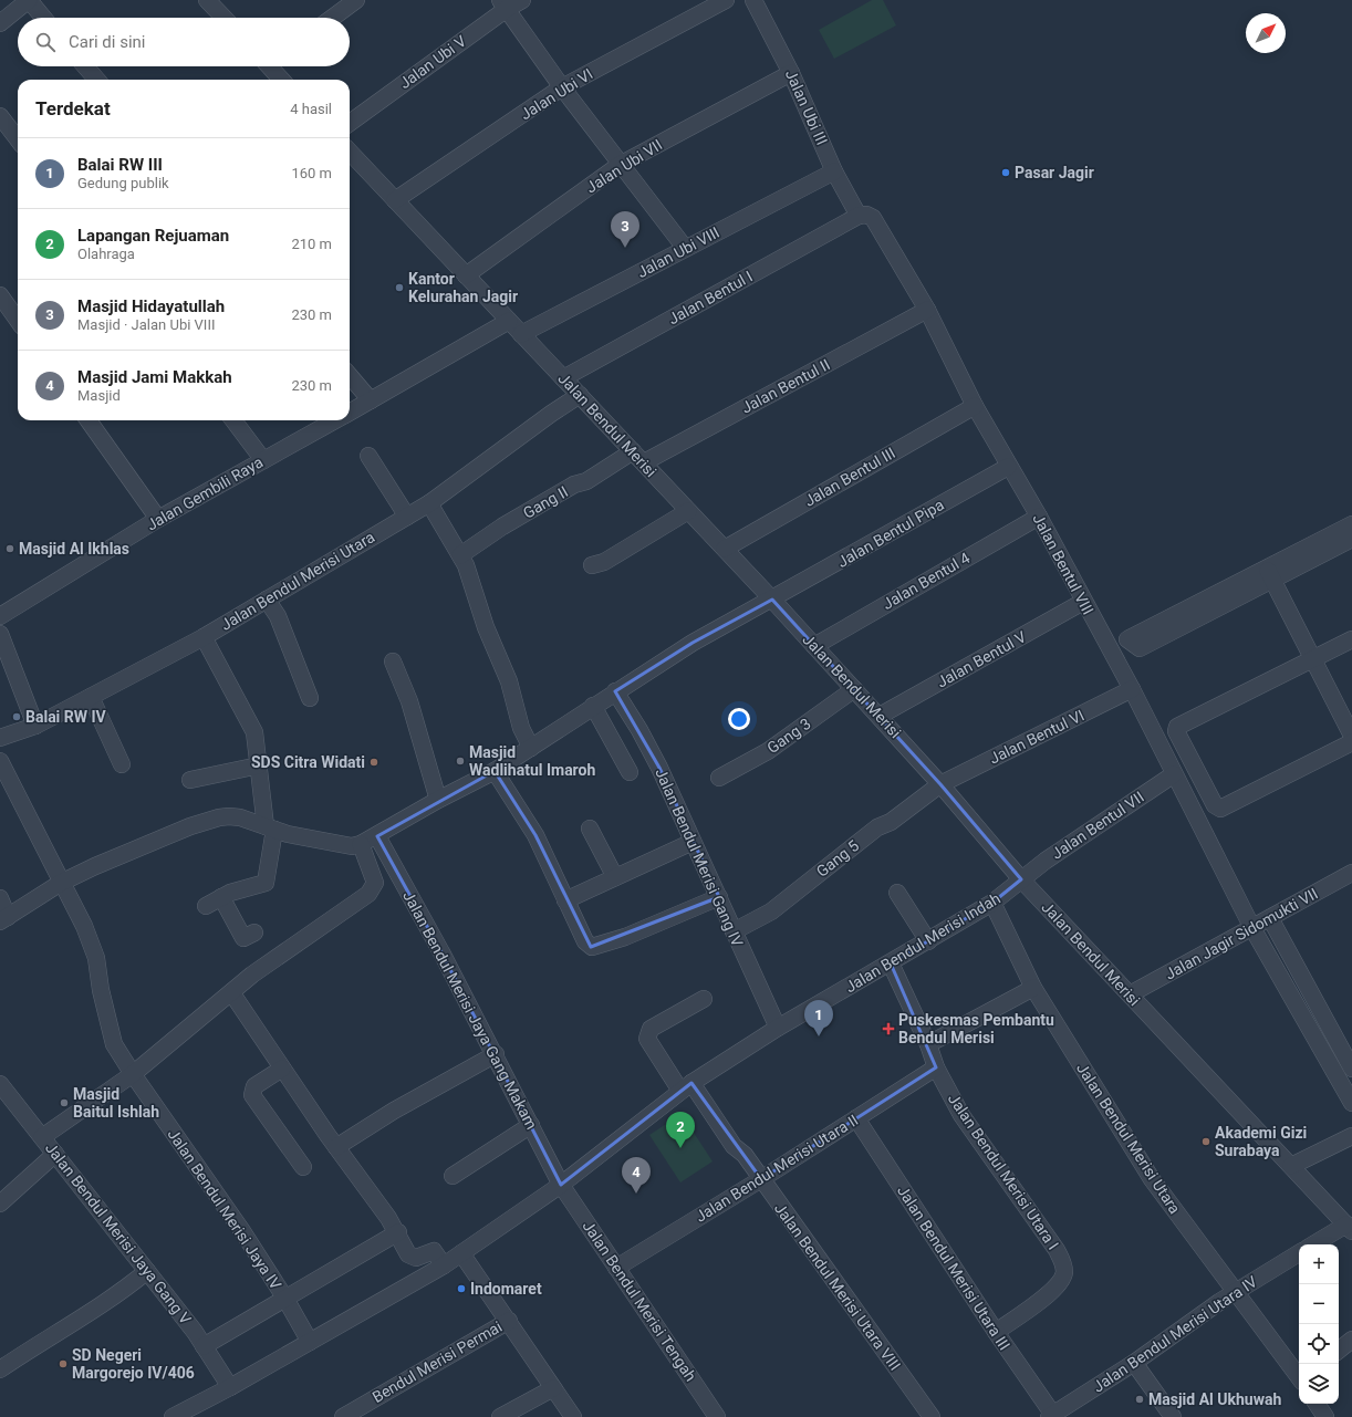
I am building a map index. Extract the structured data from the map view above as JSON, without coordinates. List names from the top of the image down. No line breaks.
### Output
{"streets":{"street":["Jalan Ubi V","Jalan Ubi VI","Jalan Ubi III","Jalan Ubi VII","Jalan Ubi VIII","Jalan Bentul I","Jalan Bentul II","Jalan Bendul Merisi","Jalan Bentul III","Jalan Gembili Raya","Gang II","Jalan Bentul Pipa","Jalan Bentul VIII","Jalan Bendul Merisi Utara","Jalan Bentul 4","Jalan Bentul V","Gang 3","Jalan Bentul VI","Jalan Bentul VII","Jalan Bendul Merisi Gang IV","Gang 5","Jalan Jagir Sidomukti VII","Jalan Bendul Merisi Indah","Jalan Bendul Merisi Jaya Gang Makam","Jalan Bendul Merisi Utara II","Jalan Bendul Merisi Utara I","Jalan Bendul Merisi Jaya IV","Jalan Bendul Merisi Jaya Gang V","Jalan Bendul Merisi Utara III","Jalan Bendul Merisi Utara VIII","Jalan Bendul Merisi Tengah","Jalan Bendul Merisi Utara IV","Bendul Merisi Permai"]},"crossings":[["Jalan Ubi VI","Jalan Bendul Merisi"],["Jalan Ubi III","Jalan Ubi VII"],["Jalan Ubi III","Jalan Ubi VIII"],["Jalan Ubi III","Jalan Bentul I"],["Jalan Ubi III","Jalan Bentul VIII"],["Jalan Ubi VII","Jalan Bendul Merisi"],["Jalan Ubi VIII","Jalan Bendul Merisi"],["Jalan Bentul I","Jalan Bendul Merisi"],["Jalan Bentul I","Jalan Bentul VIII"],["Jalan Bentul II","Jalan Bendul Merisi"],["Jalan Bentul II","Gang II"],["Jalan Bentul II","Jalan Bentul VIII"],["Jalan Bendul Merisi","Jalan Bentul III"],["Jalan Bendul Merisi","Jalan Gembili Raya"],["Jalan Bendul Merisi","Gang II"],["Jalan Bendul Merisi","Jalan Bentul Pipa"],["Jalan Bendul Merisi","Jalan Bendul Merisi Utara"],["Jalan Bendul Merisi","Jalan Bentul 4"],["Jalan Bendul Merisi","Jalan Bentul V"],["Jalan Bendul Merisi","Gang 3"],["Jalan Bendul Merisi","Jalan Bentul VI"],["Jalan Bendul Merisi","Jalan Bentul VII"],["Jalan Bendul Merisi","Gang 5"],["Jalan Bendul Merisi","Jalan Jagir Sidomukti VII"],["Jalan Bendul Merisi","Jalan Bendul Merisi Indah"],["Jalan Bentul III","Jalan Bentul VIII"],["Jalan Bentul Pipa","Jalan Bentul VIII"],["Jalan Bentul Pipa","Jalan Bendul Merisi Gang IV"],["Jalan Bentul Pipa","Jalan Bendul Merisi Jaya Gang Makam"],["Jalan Bentul VIII","Jalan Bentul 4"],["Jalan Bentul VIII","Jalan Bentul V"],["Jalan Bentul VIII","Jalan Bentul VI"],["Jalan Bentul VIII","Jalan Bentul VII"],["Jalan Bentul VIII","Jalan Jagir Sidomukti VII"],["Jalan Bendul Merisi Utara","Jalan Bendul Merisi Indah"],["Jalan Bendul Merisi Utara","Jalan Bendul Merisi Utara IV"],["Jalan Bentul VI","Gang 5"],["Jalan Bentul VII","Jalan Bendul Merisi Indah"],["Jalan Bendul Merisi Gang IV","Gang 5"],["Jalan Bendul Merisi Gang IV","Jalan Bendul Merisi Indah"],["Jalan Bendul Merisi Indah","Jalan Bendul Merisi Jaya Gang Makam"],["Jalan Bendul Merisi Indah","Jalan Bendul Merisi Utara I"],["Jalan Bendul Merisi Indah","Jalan Bendul Merisi Jaya IV"],["Jalan Bendul Merisi Indah","Jalan Bendul Merisi Jaya Gang V"],["Jalan Bendul Merisi Indah","Jalan Bendul Merisi Utara VIII"],["Jalan Bendul Merisi Indah","Jalan Bendul Merisi Tengah"],["Jalan Bendul Merisi Jaya Gang Makam","Jalan Bendul Merisi Tengah"],["Jalan Bendul Merisi Utara II","Jalan Bendul Merisi Utara I"],["Jalan Bendul Merisi Utara II","Jalan Bendul Merisi Utara III"],["Jalan Bendul Merisi Utara II","Jalan Bendul Merisi Utara VIII"],["Jalan Bendul Merisi Utara II","Jalan Bendul Merisi Tengah"],["Jalan Bendul Merisi Utara I","Jalan Bendul Merisi Utara III"],["Jalan Bendul Merisi Utara III","Jalan Bendul Merisi Utara IV"]],"places":{"other":["Pasar Jagir","Kantor Kelurahan Jagir","Masjid Al Ikhlas","Balai RW IV","Masjid Wadlihatul Imaroh","SDS Citra Widati","Masjid Baitul Ishlah","Akademi Gizi Surabaya","Indomaret","SD Negeri Margorejo IV/406","Masjid Al Ukhuwah"],"health":["Puskesmas Pembantu Bendul Merisi"]},"north":"top right","page":{"search":"Cari di sini","heading":["Terdekat","4 hasil"],"list":[{"mark":"1","name":"Balai RW III","note":"Gedung publik","value":"160 m"},{"mark":"2","name":"Lapangan Rejuaman","note":"Olahraga","value":"210 m"},{"mark":"3","name":"Masjid Hidayatullah","note":"Masjid · Jalan Ubi VIII","value":"230 m"},{"mark":"4","name":"Masjid Jami Makkah","note":"Masjid","value":"230 m"}],"pins":["3","1","2","4"],"map_buttons":["+","−"]}}
